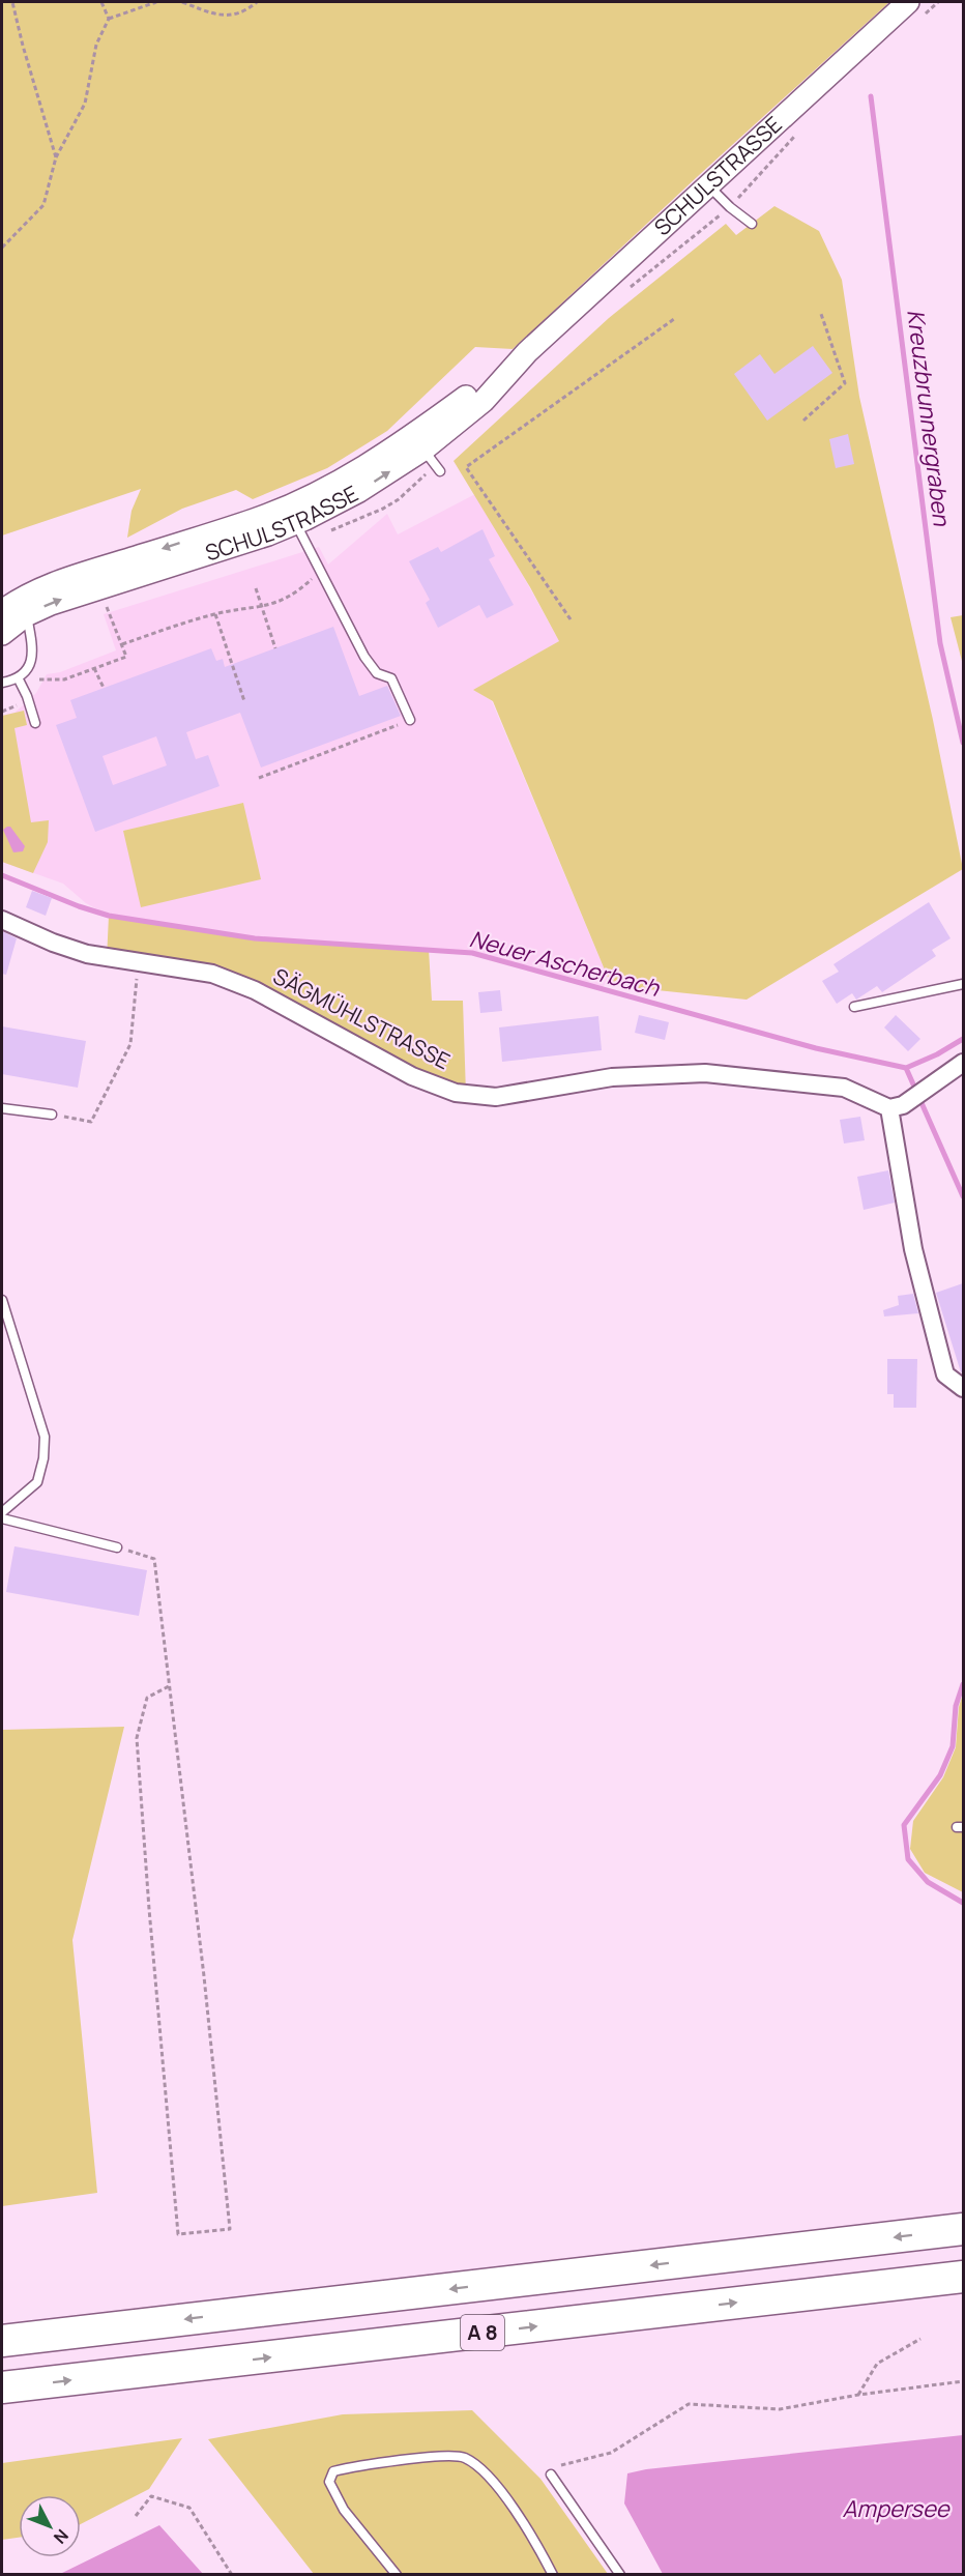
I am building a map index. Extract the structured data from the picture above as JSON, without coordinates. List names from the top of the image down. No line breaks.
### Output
{"streets":{"highway":["A 8"],"street":["SCHULSTRASSE","SÄGMÜHLSTRASSE"]},"water":["Kreuzbrunnergraben","Neuer Ascherbach","Ampersee"],"north":"bottom right"}
